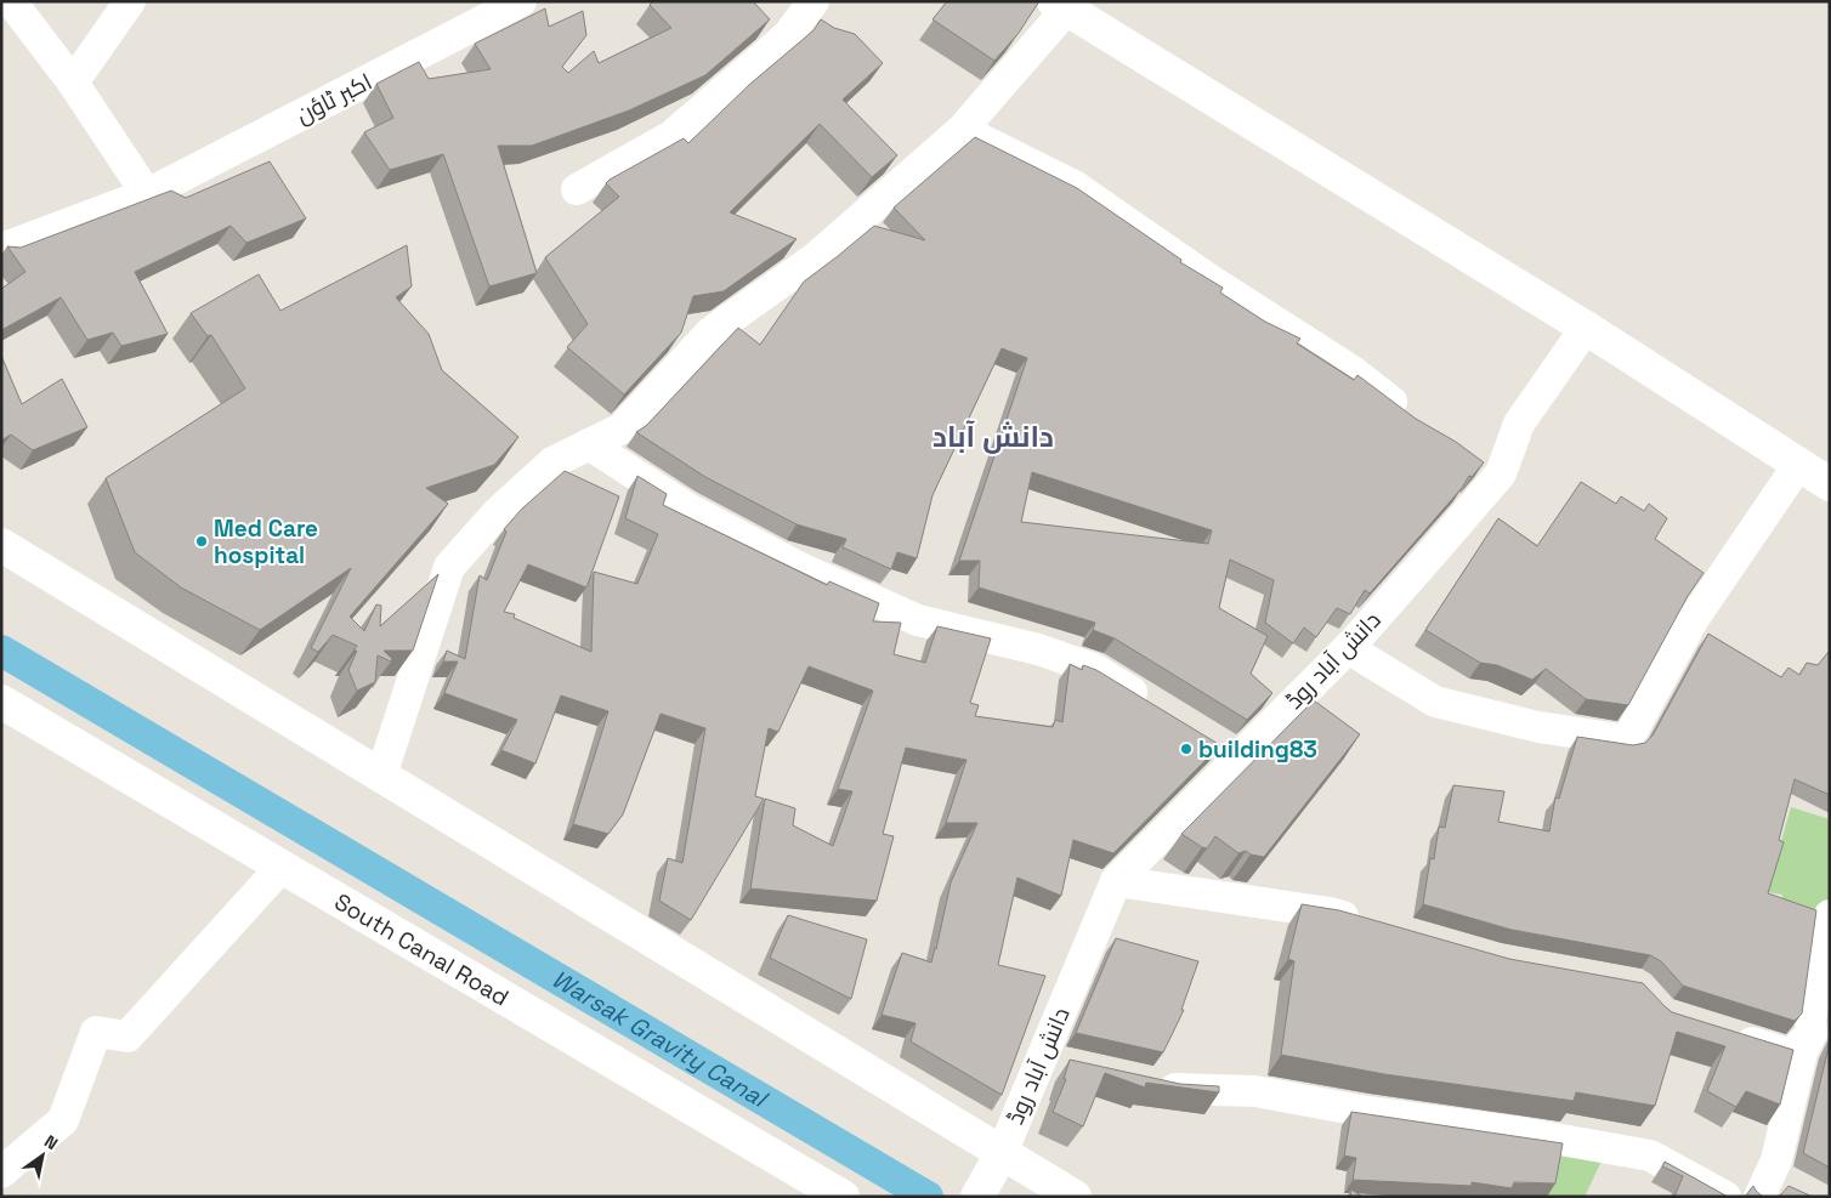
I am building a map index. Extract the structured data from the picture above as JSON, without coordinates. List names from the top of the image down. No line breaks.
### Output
{"streets":{"main road":["South Canal Road"],"street":["اکبر ٹاؤن","دانش آباد روڈ"]},"districts":["دانش آباد"],"water":["Warsak Gravity Canal"],"places":["Med Care hospital","building83"],"north":"top right"}
